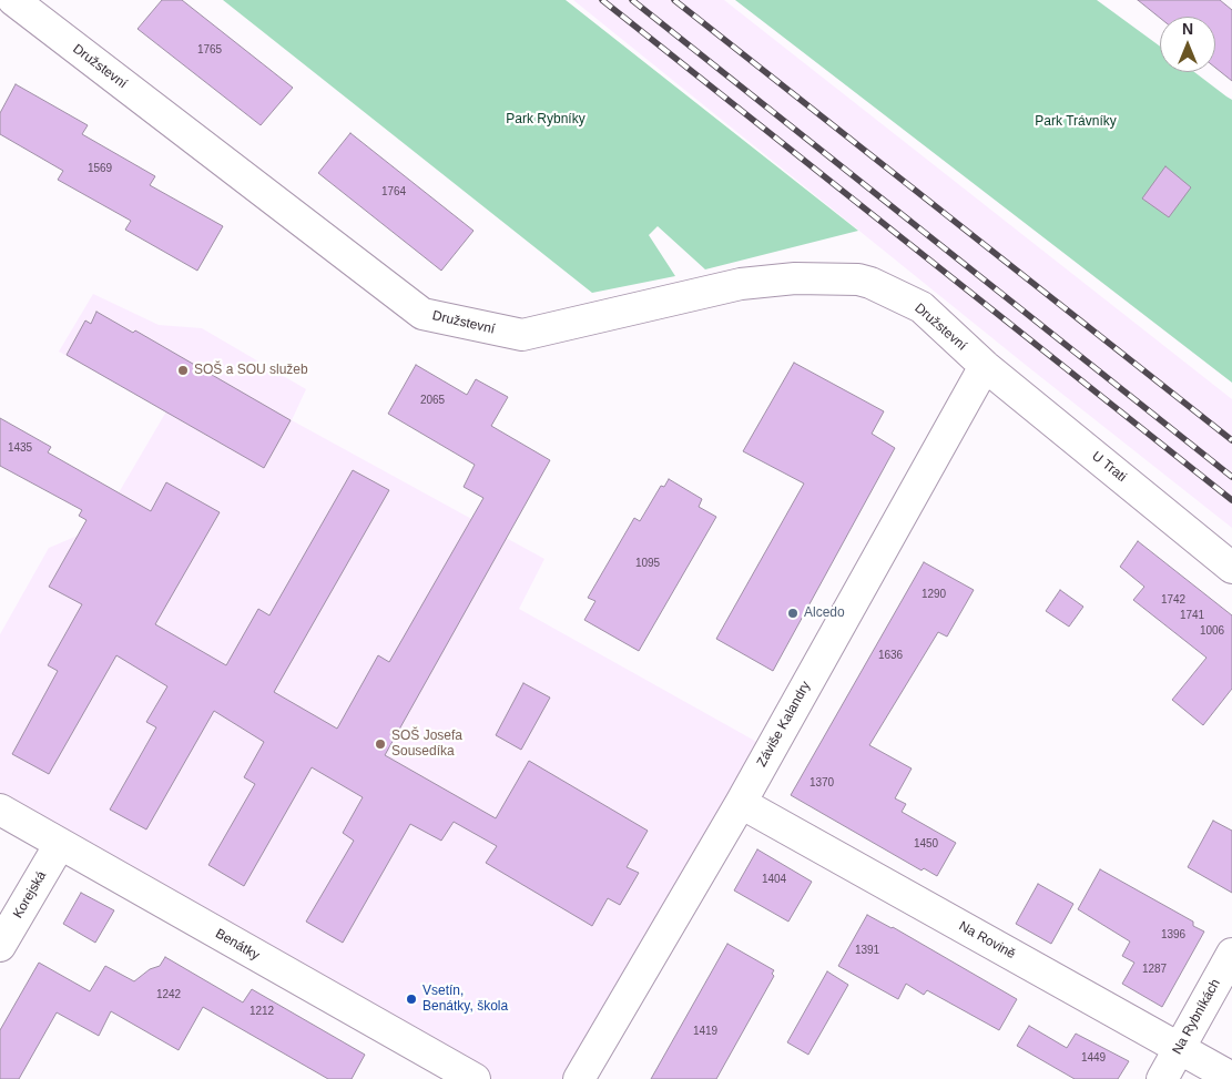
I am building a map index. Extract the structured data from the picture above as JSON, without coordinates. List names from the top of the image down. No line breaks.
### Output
{"streets":{"street":["Družstevní","U Trati","Záviše Kalandry","Korejská","Na Rovině","Benátky","Na Rybníkách"]},"crossings":[["Družstevní","U Trati"],["Družstevní","Záviše Kalandry"],["U Trati","Záviše Kalandry"],["Záviše Kalandry","Na Rovině"],["Korejská","Benátky"],["Na Rovině","Na Rybníkách"]],"parks":["Park Rybníky","Park Trávníky"],"places":["SOŠ a SOU služeb","Alcedo","SOŠ Josefa Sousedíka","Vsetín, Benátky, škola"],"house_numbers":["1765","1569","1764","2065","1435","1095","1290","1742","1741","1006","1636","1370","1450","1404","1396","1391","1287","1242","1212","1419","1449"],"north":"top"}
